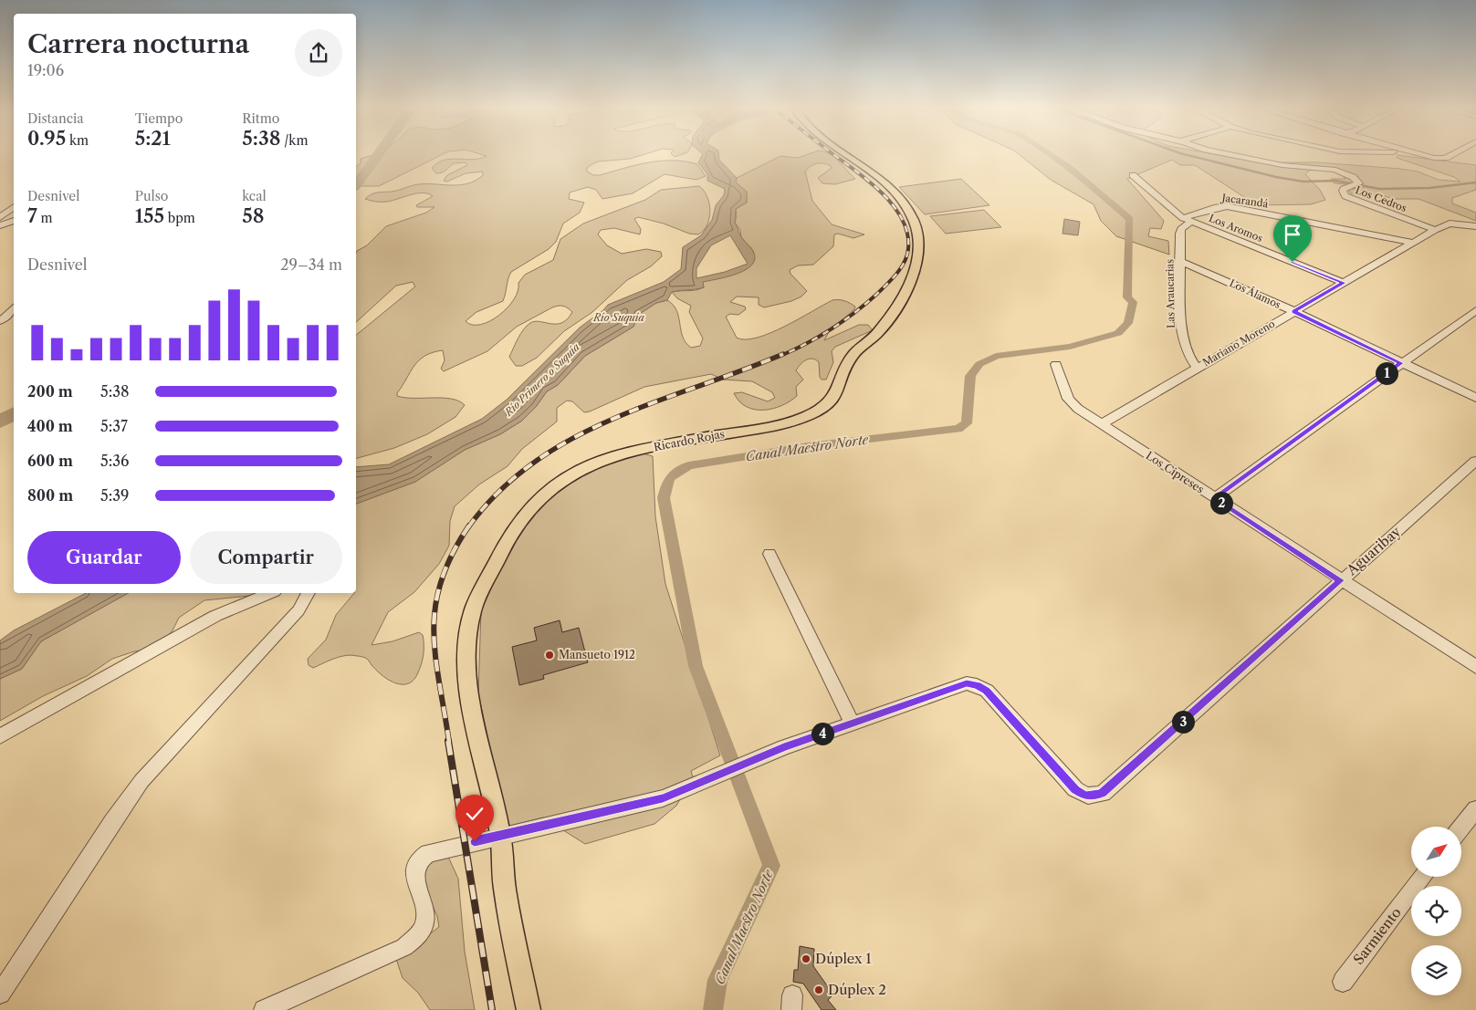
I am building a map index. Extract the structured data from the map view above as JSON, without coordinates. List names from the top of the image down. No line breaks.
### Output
{"streets":{"main road":["Ricardo Rojas"],"street":["Los Cedros","Jacarandá","Los Aromos","Las Araucarias","Los Álamos","Mariano Moreno","Los Cipreses","Aguaribay","Sarmiento"]},"crossings":[["Los Cedros","Mariano Moreno"],["Jacarandá","Los Aromos"],["Jacarandá","Las Araucarias"],["Jacarandá","Mariano Moreno"],["Los Aromos","Las Araucarias"],["Los Aromos","Mariano Moreno"],["Las Araucarias","Los Álamos"],["Las Araucarias","Mariano Moreno"],["Los Álamos","Mariano Moreno"],["Mariano Moreno","Los Cipreses"],["Ricardo Rojas","Aguaribay"],["Los Cipreses","Aguaribay"]],"water":["Río Suquía","Río Primero o Suquía","Canal Maestro Norte"],"places":["Mansueto 1912","Dúplex 1","Dúplex 2"],"north":"top right","page":{"heading":["Carrera nocturna","19:06"],"stats":[["Distancia","0.95 km"],["Tiempo","5:21"],["Ritmo","5:38 /km"],["Desnivel","7 m"],["Pulso","155 bpm"],["kcal","58"]],"chart":["Desnivel","29–34 m"],"pins":["1","2","3","4"],"list":[{"name":"200 m","note":"5:38"},{"name":"400 m","note":"5:37"},{"name":"600 m","note":"5:36"},{"name":"800 m","note":"5:39"}],"buttons":["Guardar","Compartir"]}}
